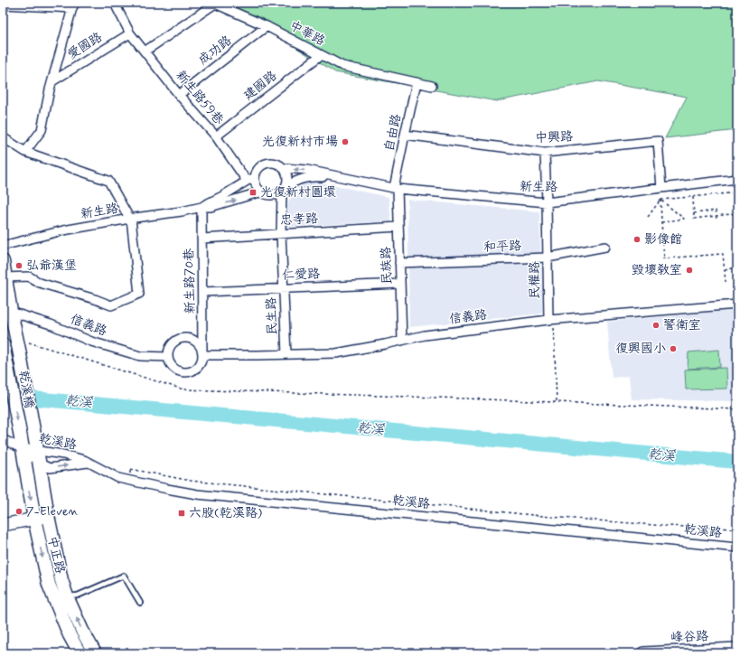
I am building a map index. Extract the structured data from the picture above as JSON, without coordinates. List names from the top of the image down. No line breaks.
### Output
{"streets":{"main road":["乾溪橋","中正路"],"street":["中華路","愛國路","成功路","建國路","新生路59巷","自由路","中興路","新生路","忠孝路","和平路","民族路","仁愛路","民權路","新生路70巷","民生路","信義路","乾溪路","峰谷路"]},"crossings":[["中華路","成功路"],["中華路","建國路"],["中華路","新生路59巷"],["中華路","自由路"],["愛國路","新生路59巷"],["成功路","新生路59巷"],["建國路","新生路59巷"],["新生路59巷","新生路"],["自由路","中興路"],["自由路","新生路"],["自由路","民族路"],["中興路","新生路"],["中興路","民權路"],["新生路","民族路"],["新生路","民權路"],["新生路","新生路70巷"],["新生路","民生路"],["忠孝路","民族路"],["忠孝路","新生路70巷"],["忠孝路","民生路"],["和平路","民族路"],["和平路","民權路"],["民族路","仁愛路"],["民族路","信義路"],["仁愛路","新生路70巷"],["仁愛路","民生路"],["民權路","信義路"],["新生路70巷","信義路"],["民生路","信義路"],["乾溪橋","中正路"],["乾溪路","中正路"]],"water":["乾溪"],"places":{"other":["光復新村市場","影像館","弘爺漢堡","毀壞教室","警衛室","復興國小","7-Eleven"],"transit":["光復新村圓環","六股(乾溪路)"]}}
